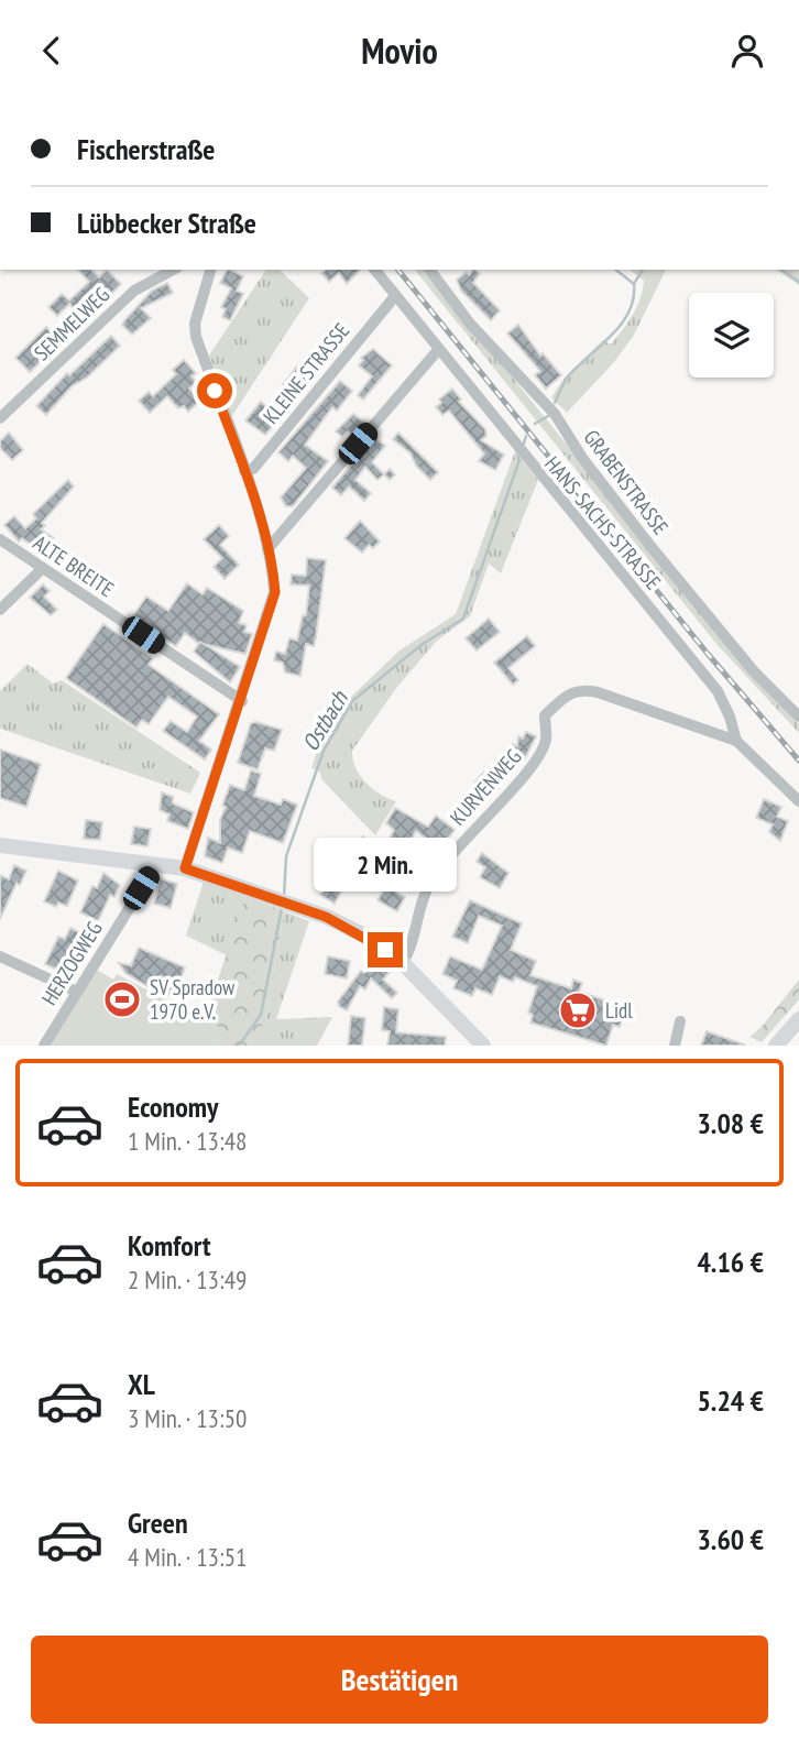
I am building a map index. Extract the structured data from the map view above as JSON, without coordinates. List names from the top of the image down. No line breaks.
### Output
{"streets":{"street":["SEMMELWEG","KLEINE STRASSE","GRABENSTRASSE","HANS-SACHS-STRASSE","ALTE BREITE","KURVENWEG","HERZOGWEG"]},"crossings":[["KLEINE STRASSE","HANS-SACHS-STRASSE"],["HANS-SACHS-STRASSE","KURVENWEG"]],"water":["Ostbach"],"places":{"sports":["SV Spradow 1970 e.V."],"supermarket":["Lidl"]},"page":{"header":"Movio","banner":["Fischerstraße","Lübbecker Straße"],"bubble":"2 Min.","list":[{"name":"Economy","note":"1 Min. · 13:48","value":"3.08 €"},{"name":"Komfort","note":"2 Min. · 13:49","value":"4.16 €"},{"name":"XL","note":"3 Min. · 13:50","value":"5.24 €"},{"name":"Green","note":"4 Min. · 13:51","value":"3.60 €"}],"buttons":"Bestätigen"}}
